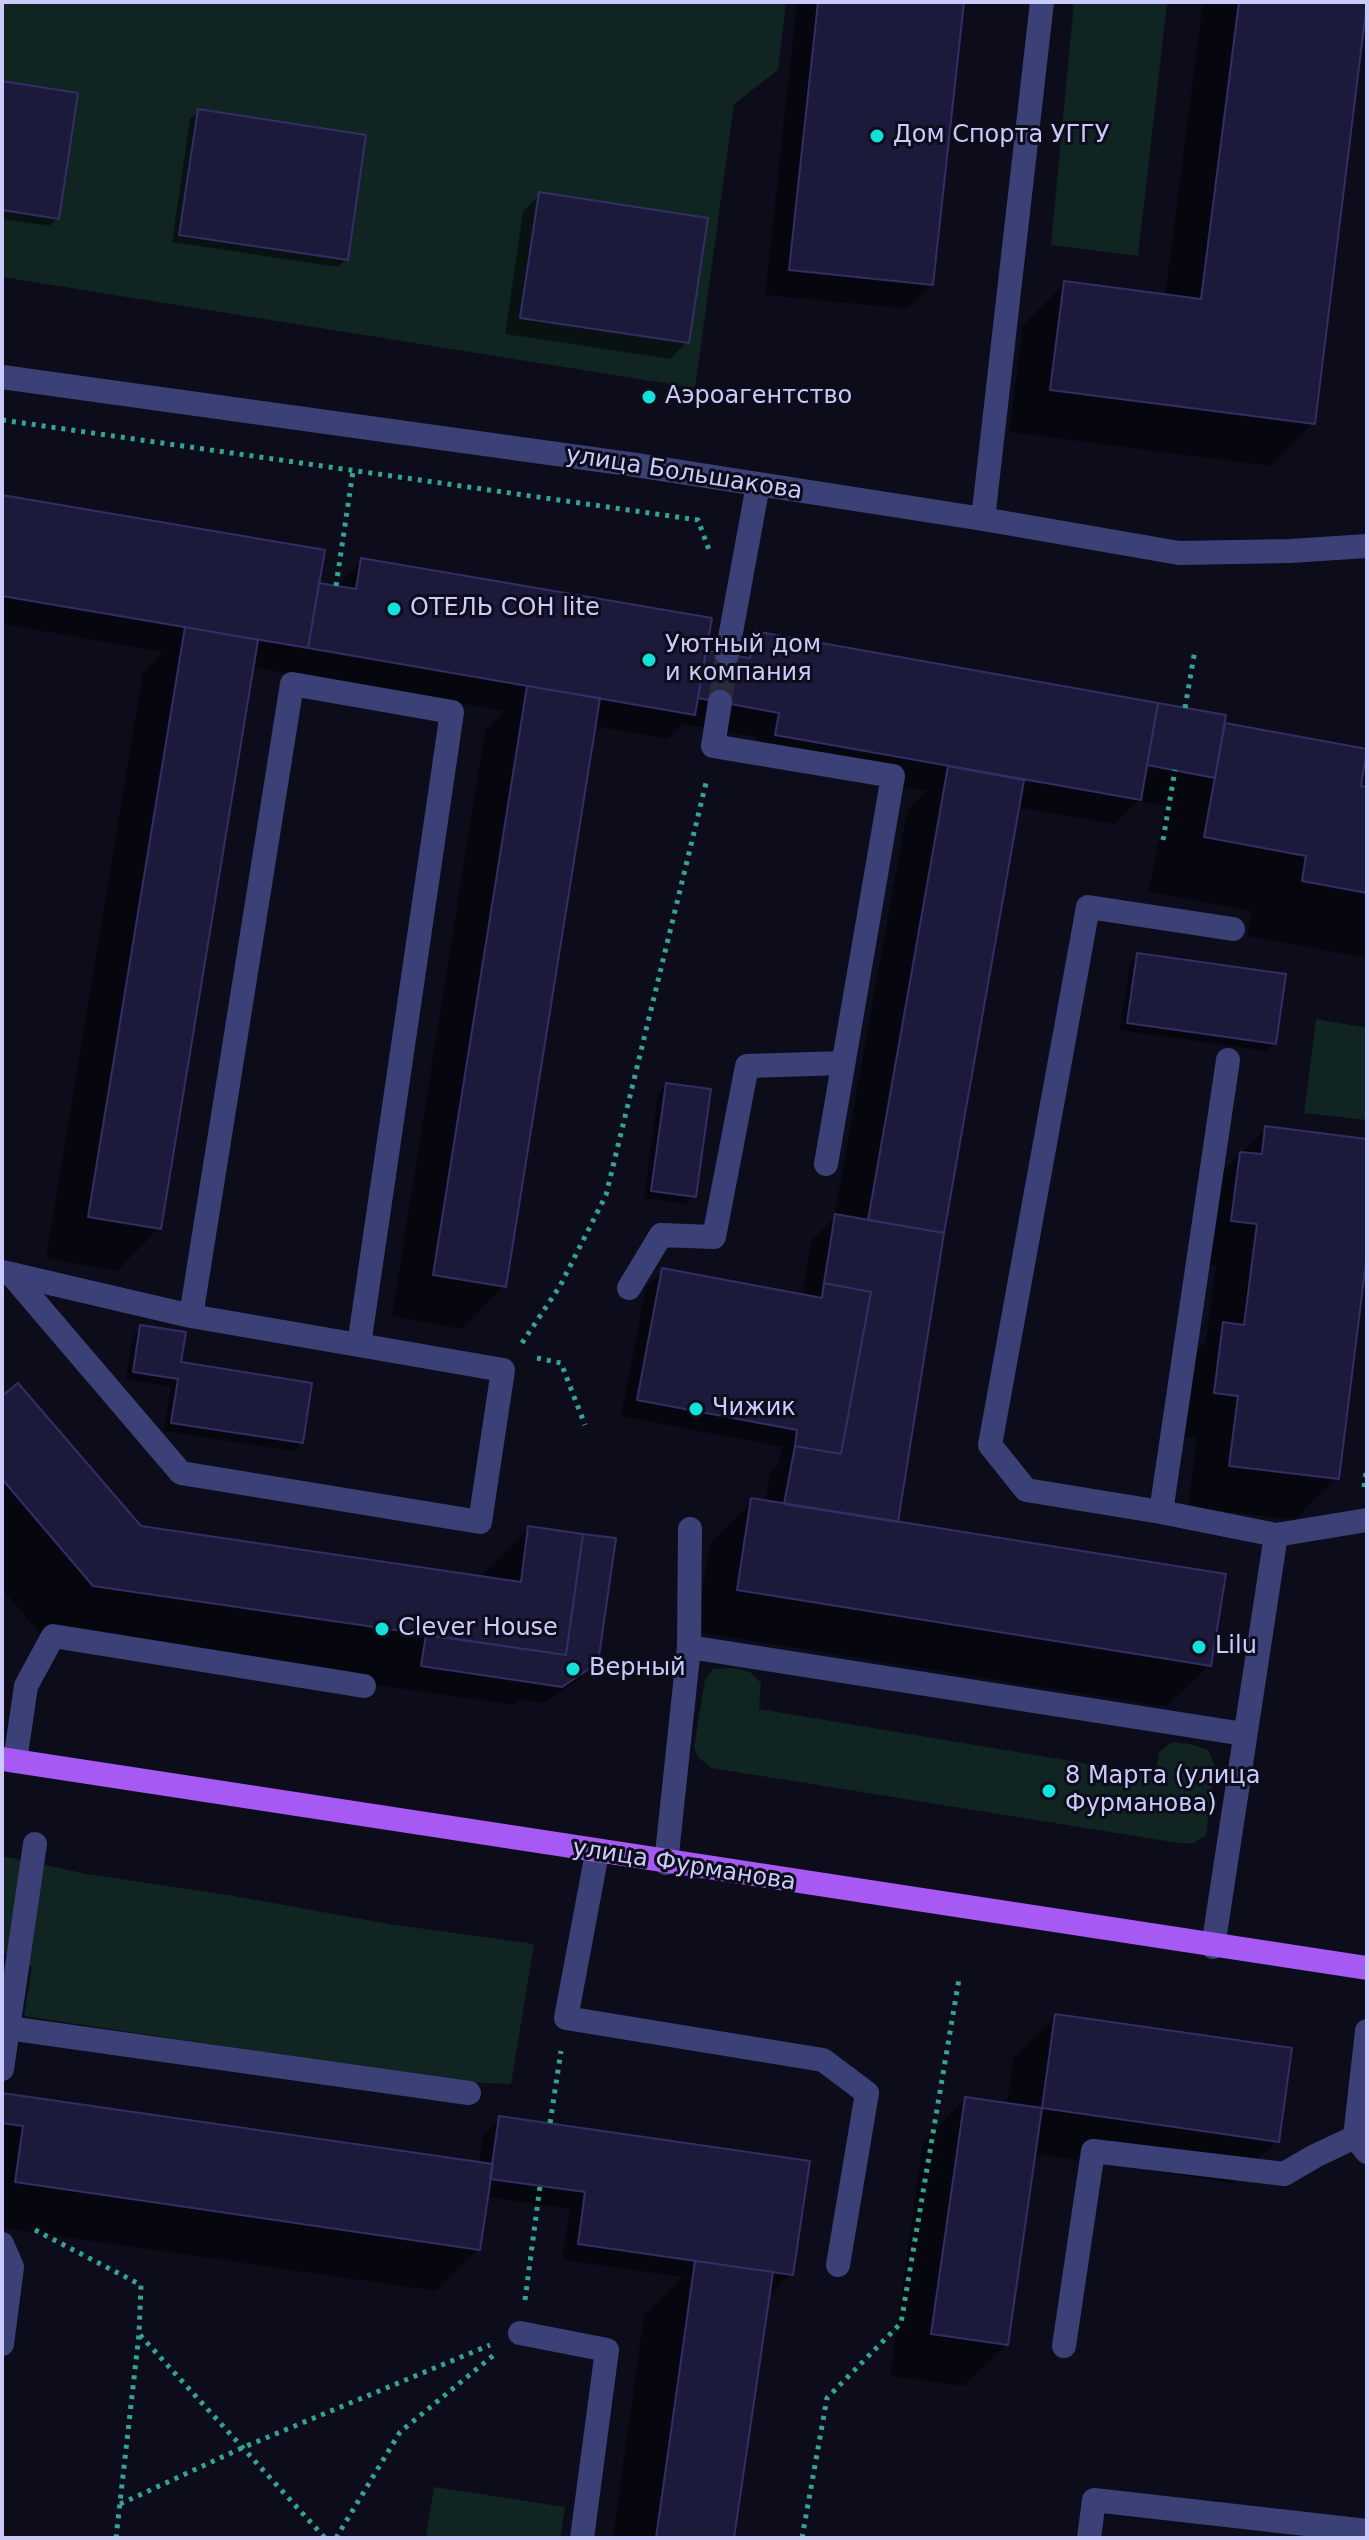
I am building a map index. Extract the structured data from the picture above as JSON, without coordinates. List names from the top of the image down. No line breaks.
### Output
{"streets":{"main road":["улица Фурманова"],"street":["улица Большакова"]},"places":["Дом Спорта УГГУ","Аэроагентство","ОТЕЛЬ СОН lite","Уютный дом и компания","Чижик","Clever House","Lilu","Верный","8 Марта (улица Фурманова)"]}
